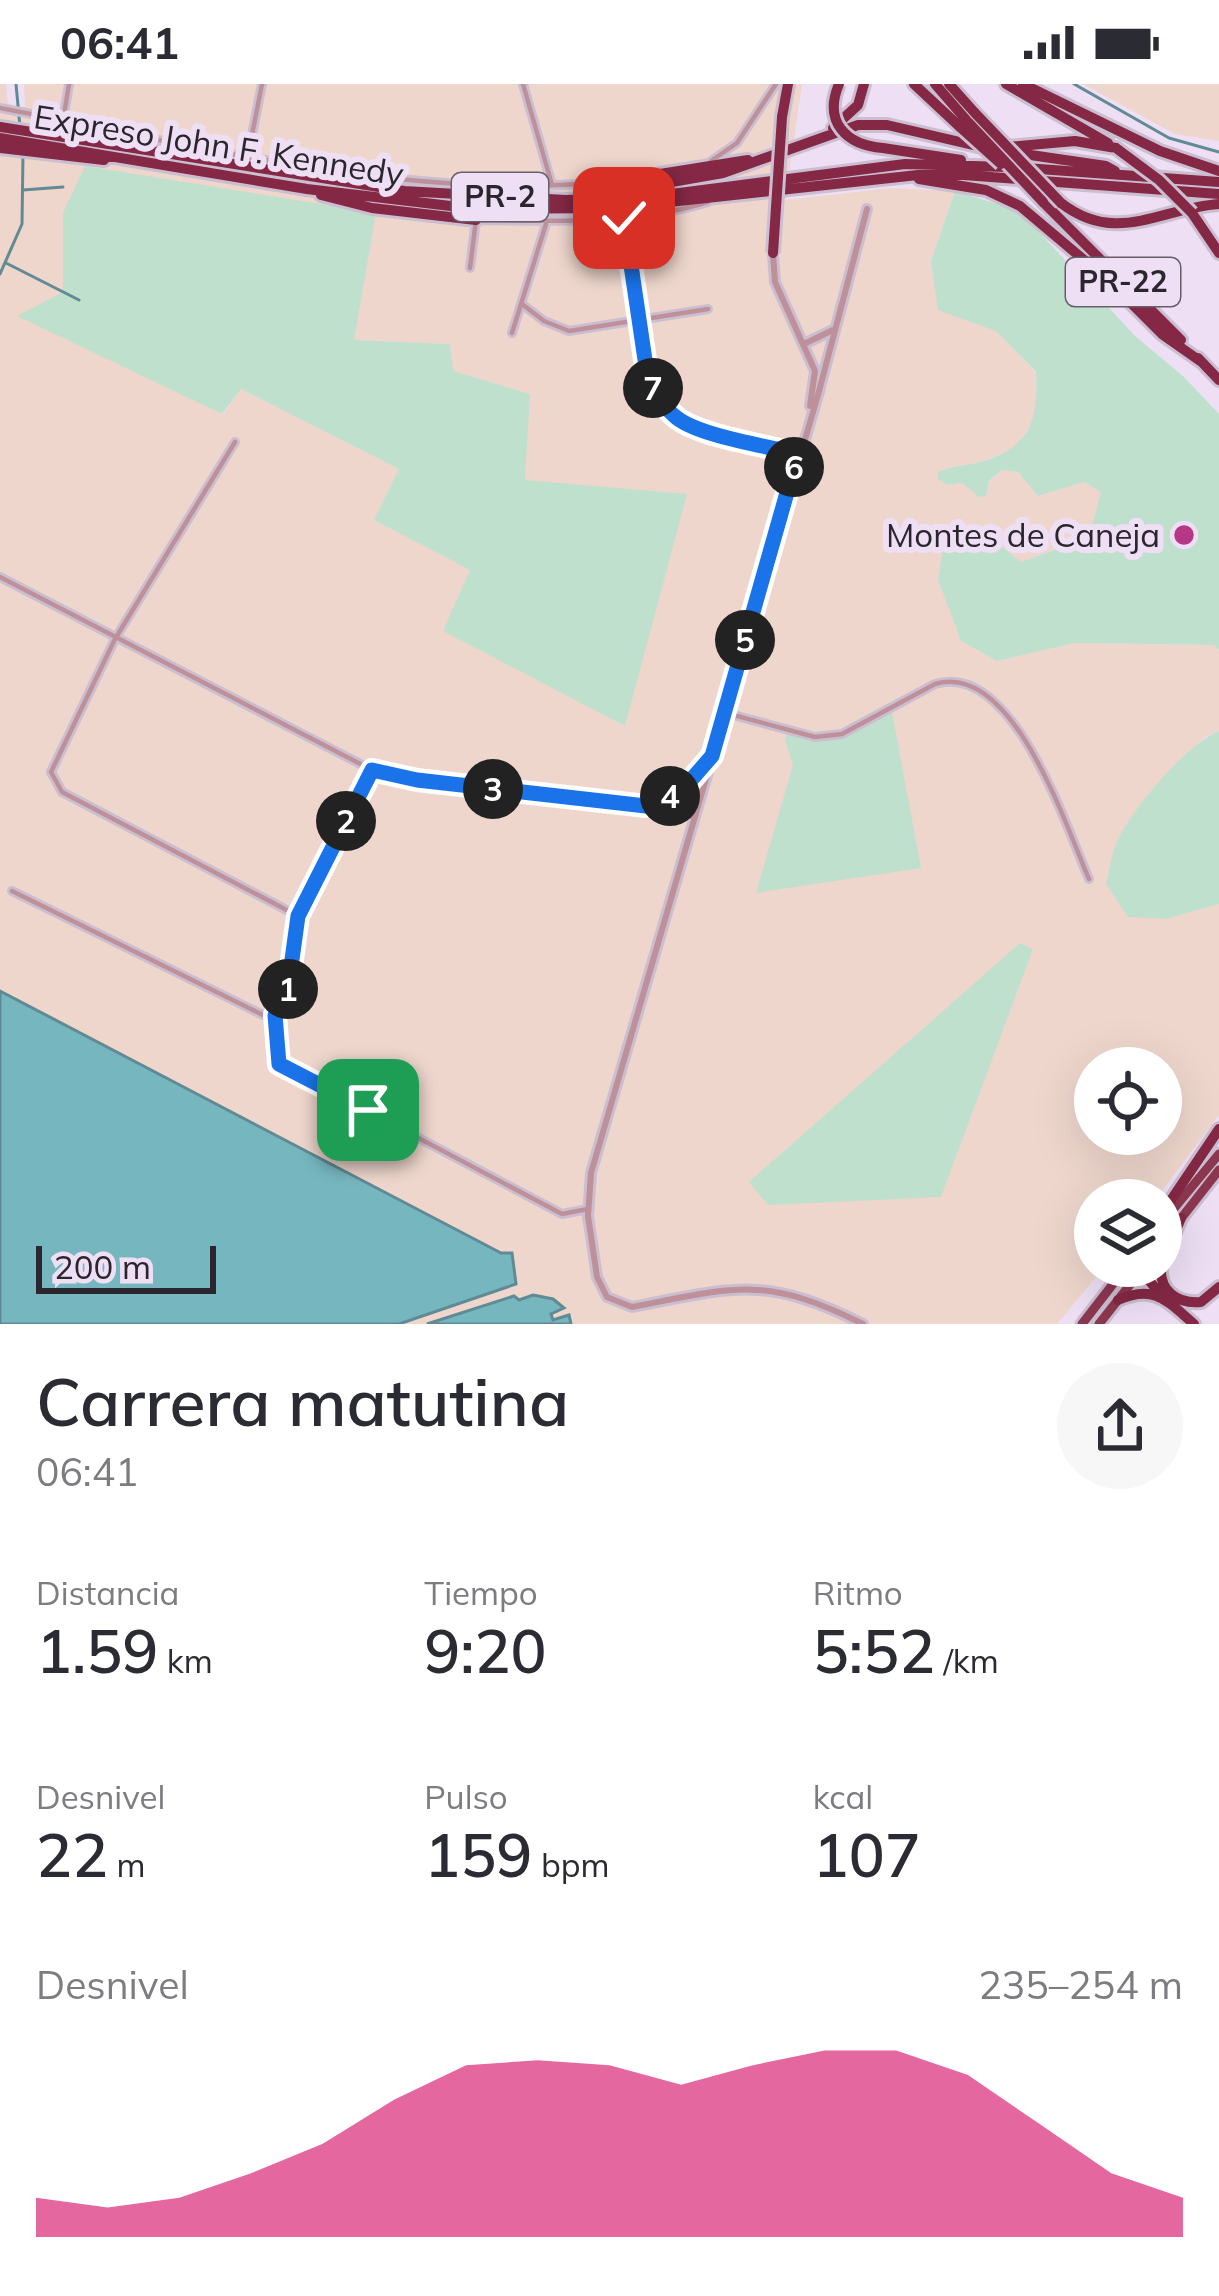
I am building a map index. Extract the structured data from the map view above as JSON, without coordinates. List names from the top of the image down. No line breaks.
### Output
{"streets":{"highway":["Expreso John F. Kennedy","PR-2","PR-22"]},"places":["Montes de Caneja"],"scale_bar":"200 m","page":{"status":"06:41","pins":["7","6","5","3","4","2","1"],"scale":"200 m","heading":["Carrera matutina","06:41"],"stats":[["Distancia","1.59 km"],["Tiempo","9:20"],["Ritmo","5:52 /km"],["Desnivel","22 m"],["Pulso","159 bpm"],["kcal","107"]],"chart":["Desnivel","235–254 m"]}}
